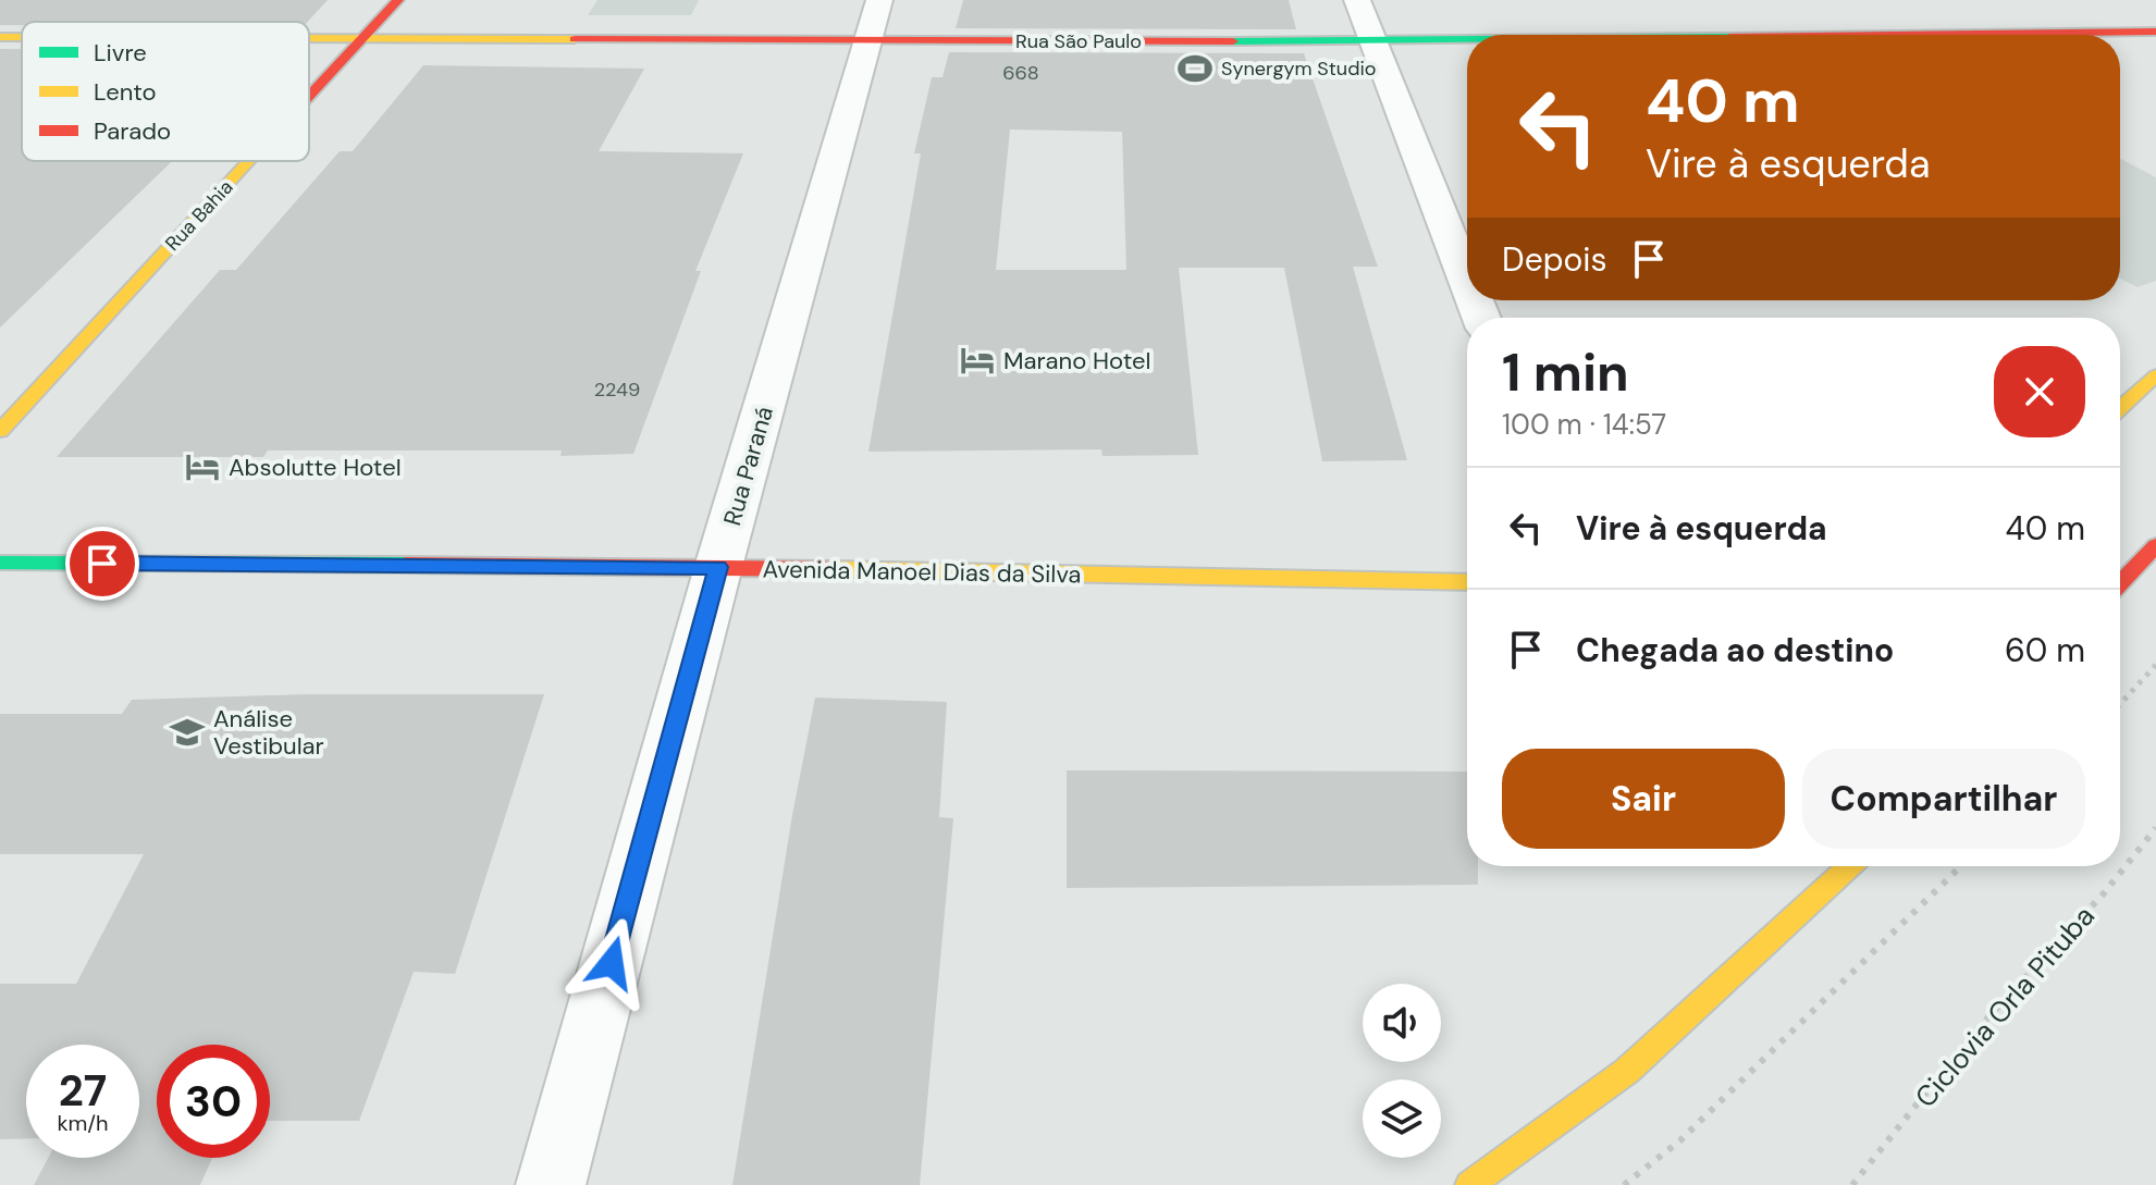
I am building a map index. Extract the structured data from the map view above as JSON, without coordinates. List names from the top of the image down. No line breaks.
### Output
{"streets":{"street":["Rua São Paulo","Rua Bahia","Rua Paraná","Avenida Manoel Dias da Silva"],"path":["Ciclovia Orla Pituba"]},"crossings":[["Rua São Paulo","Rua Bahia"],["Rua São Paulo","Rua Paraná"],["Rua Paraná","Avenida Manoel Dias da Silva"]],"places":{"sports":["Synergym Studio"],"hotel":["Marano Hotel","Absolutte Hotel"],"school or university":["Análise Vestibular"]},"house_numbers":["668","2249"],"legend":["Livre","Lento","Parado"],"page":{"turn":["40 m","Vire à esquerda"],"then":"Depois","heading":["1 min","100 m · 14:57"],"list":[{"name":"Vire à esquerda","value":"40 m"},{"name":"Chegada ao destino","value":"60 m"}],"buttons":["Sair","Compartilhar"],"speed":"27 km/h","limit":"30"}}
